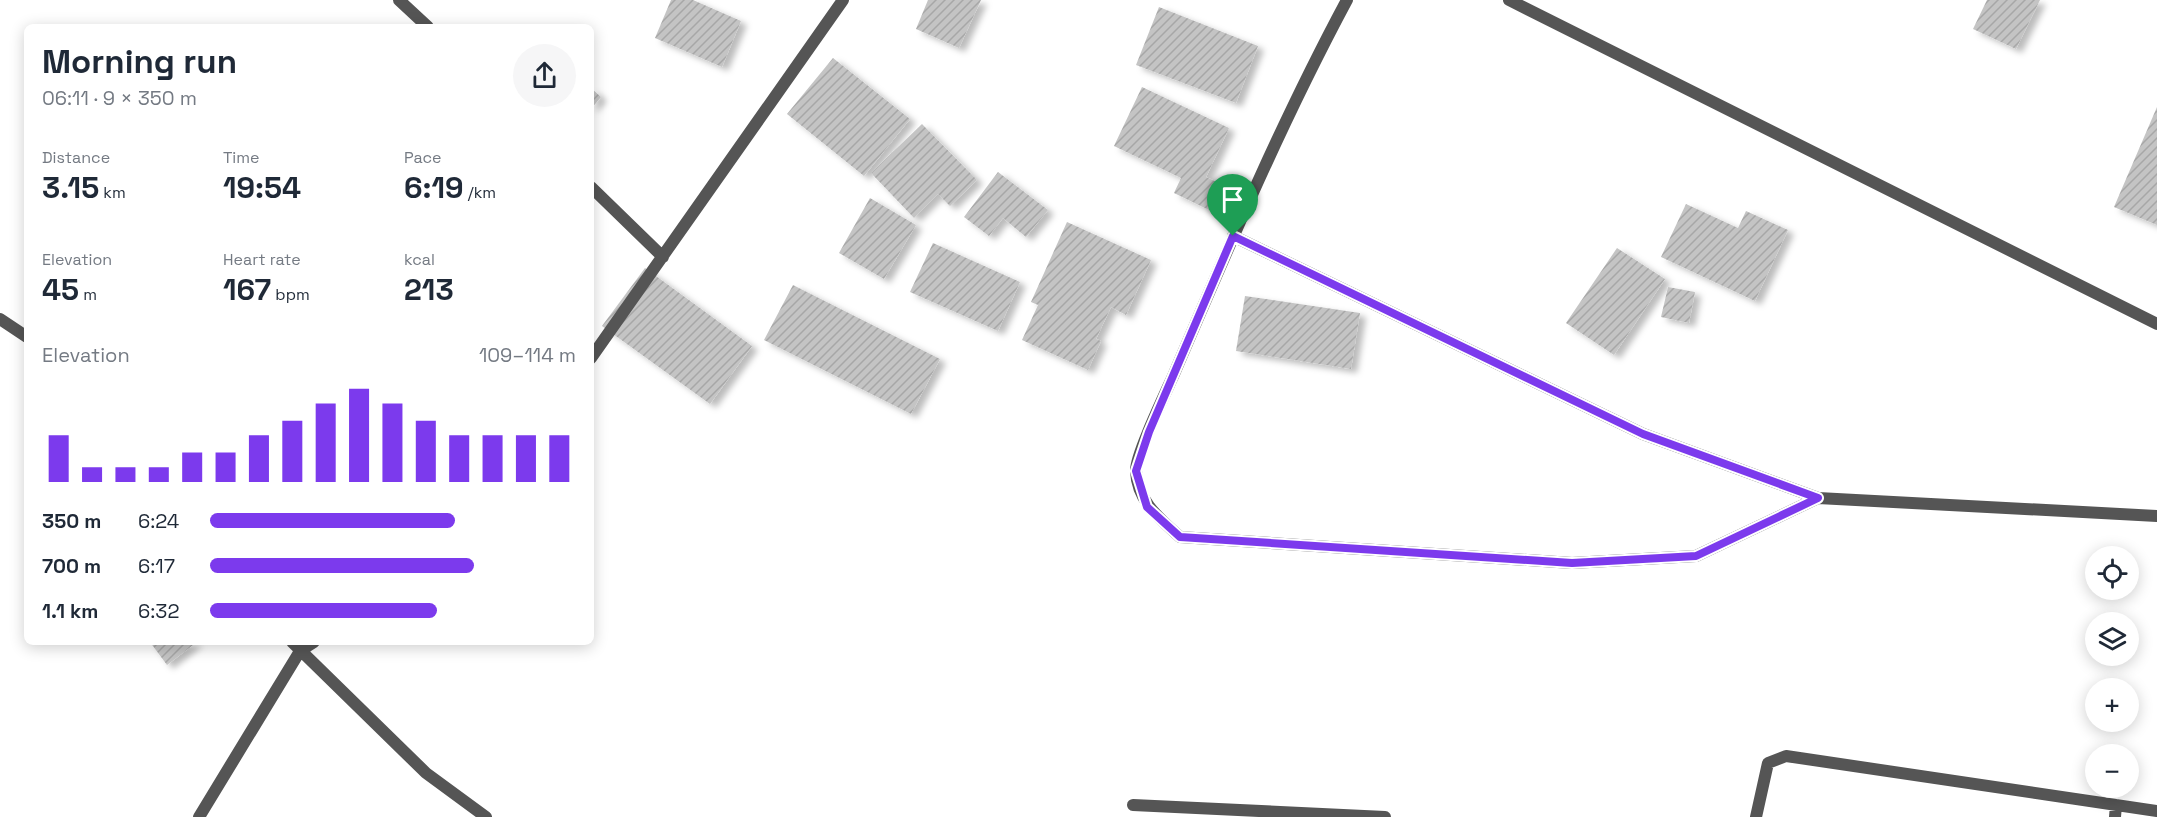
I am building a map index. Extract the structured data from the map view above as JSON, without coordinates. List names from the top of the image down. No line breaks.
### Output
{"page":{"heading":["Morning run","06:11 · 9 × 350 m"],"stats":[["Distance","3.15 km"],["Time","19:54"],["Pace","6:19 /km"],["Elevation","45 m"],["Heart rate","167 bpm"],["kcal","213"]],"chart":["Elevation","109–114 m"],"list":[{"name":"350 m","note":"6:24"},{"name":"700 m","note":"6:17"},{"name":"1.1 km","note":"6:32"}],"map_buttons":["+","−"]}}
